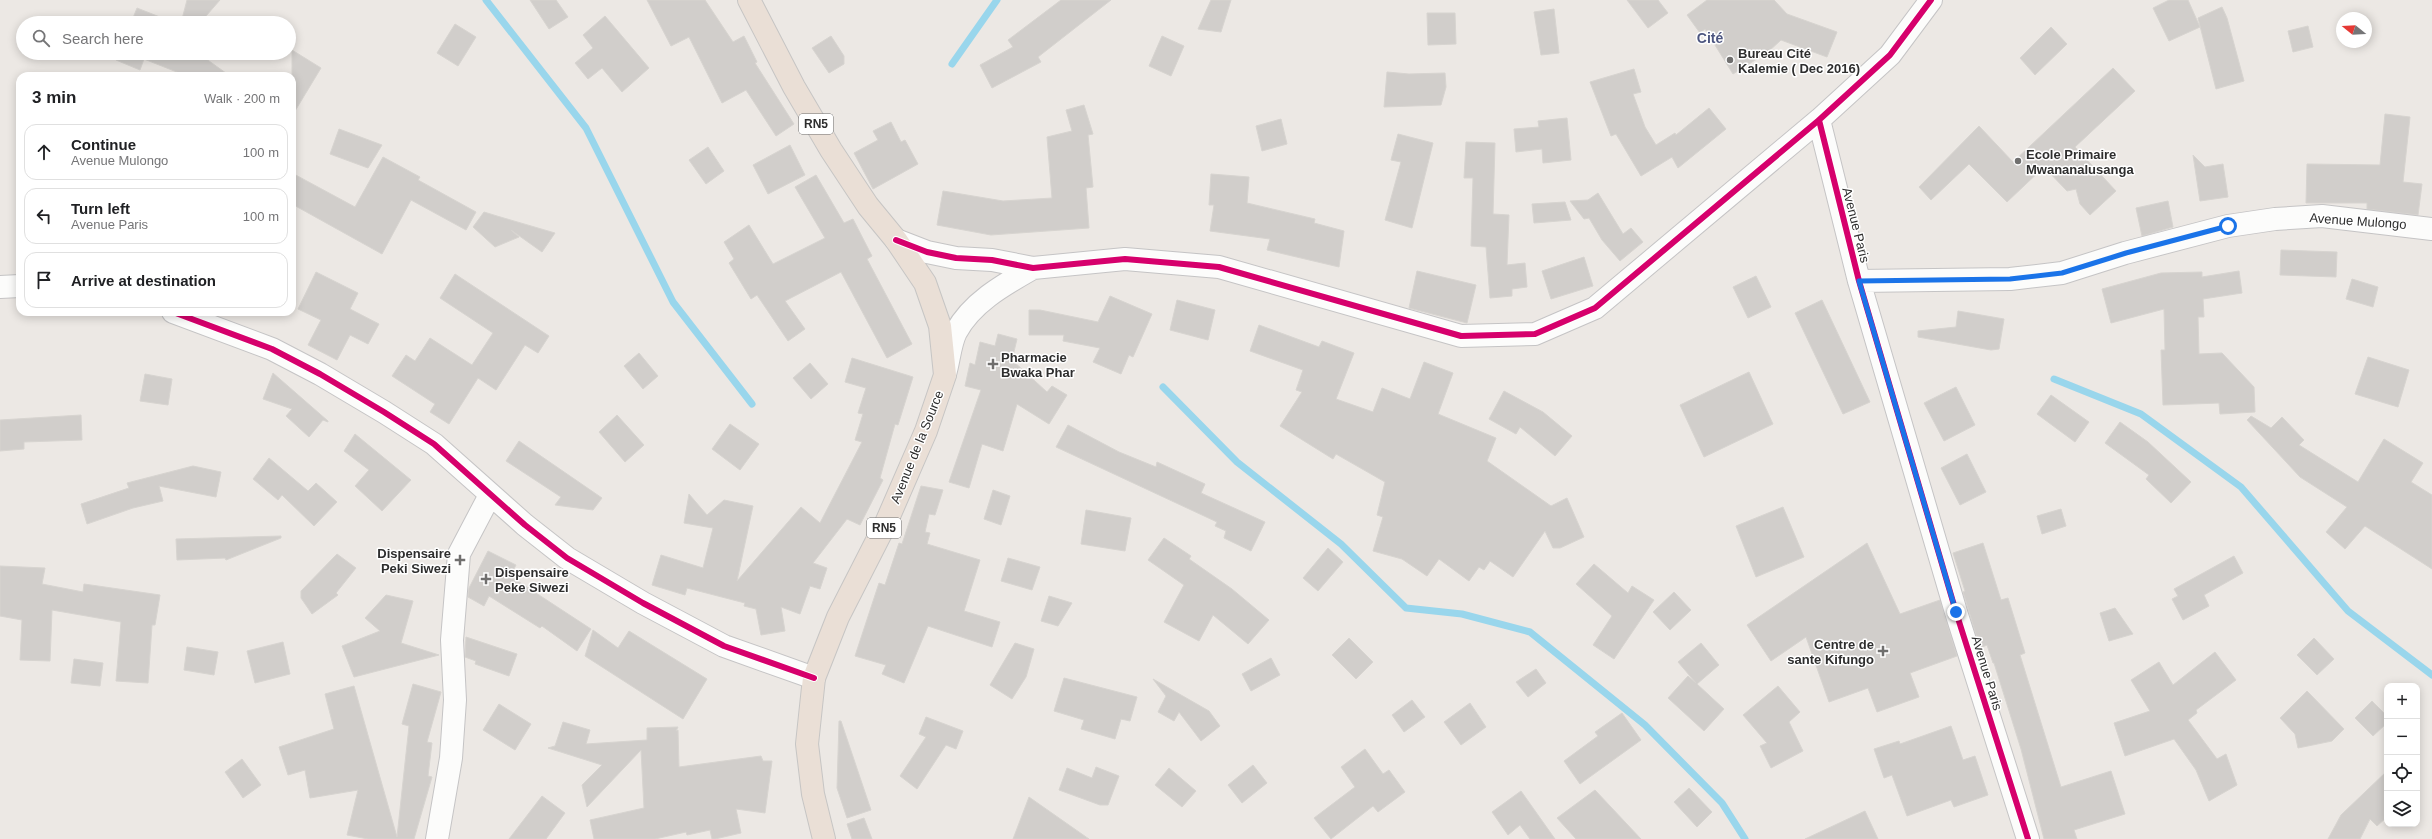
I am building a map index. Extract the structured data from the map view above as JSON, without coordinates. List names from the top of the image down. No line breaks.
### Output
{"streets":{"highway":["RN5","Avenue de la Source"],"street":["Avenue Mulongo","Avenue Paris"]},"crossings":[["RN5","Avenue de la Source"],["Avenue Mulongo","Avenue Paris"]],"districts":["Cité"],"places":{"other":["Bureau Cité Kalemie ( Dec 2016)","Ecole Primaire Mwananalusanga"],"health":["Pharmacie Bwaka Phar","Dispensaire Peki Siwezi","Dispensaire Peke Siwezi","Centre de sante Kifungo"]},"north":"left","page":{"search":"Search here","heading":["3 min","Walk · 200 m"],"list":[["Continue","Avenue Mulongo","100 m"],["Turn left","Avenue Paris","100 m"],"Arrive at destination"],"map_buttons":["+","−"]}}
